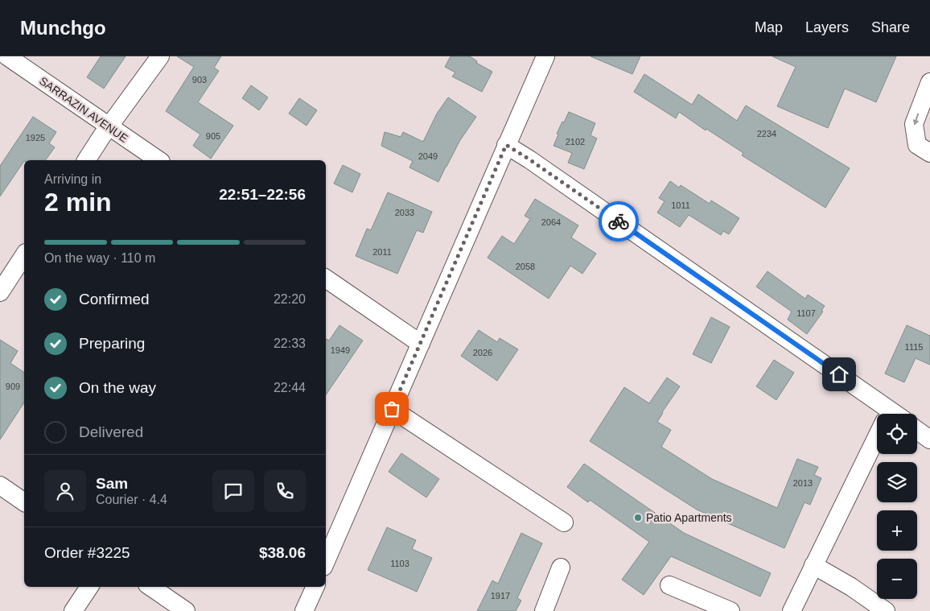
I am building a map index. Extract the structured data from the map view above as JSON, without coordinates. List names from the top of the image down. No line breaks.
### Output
{"streets":{"street":["SARRAZIN AVENUE"]},"places":["Patio Apartments"],"house_numbers":["903","2234","905","1925","2102","2049","1011","2033","2064","2011","2058","1107","1115","1949","2026","909","2013","1103","1917"],"page":{"header":"Munchgo","nav":["Map","Layers","Share"],"heading":["2 min","Arriving in","22:51–22:56"],"panel":["Sam","Courier · 4.4","Order #3225","$38.06"],"bar":"On the way · 110 m","list":[["Confirmed","22:20"],["Preparing","22:33"],["On the way","22:44"],"Delivered"],"map_buttons":["+","−"]}}
